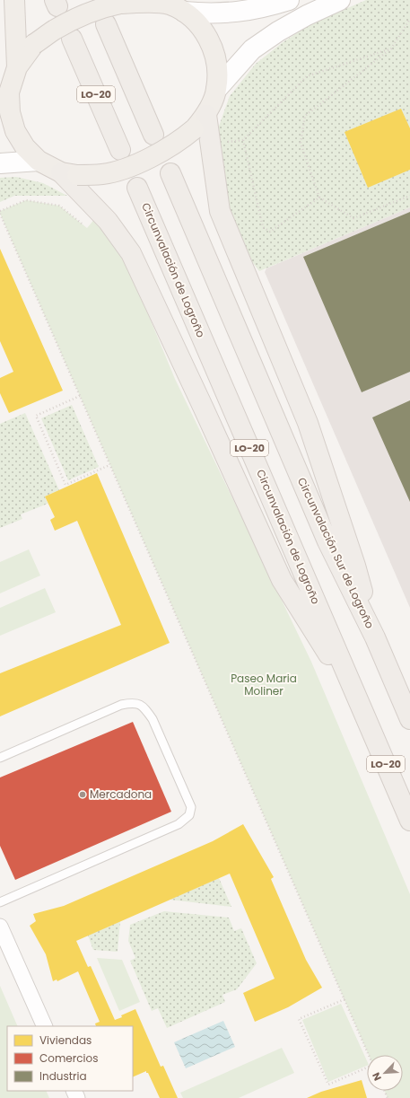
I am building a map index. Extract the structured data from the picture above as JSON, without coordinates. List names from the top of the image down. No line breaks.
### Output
{"streets":{"highway":["LO-20","Circunvalación de Logroño","Circunvalación Sur de Logroño"]},"crossings":[["LO-20","Circunvalación de Logroño"]],"parks":["Paseo Maria Moliner"],"places":["Mercadona"],"legend":["Viviendas","Comercios","Industria"],"north":"bottom left"}
